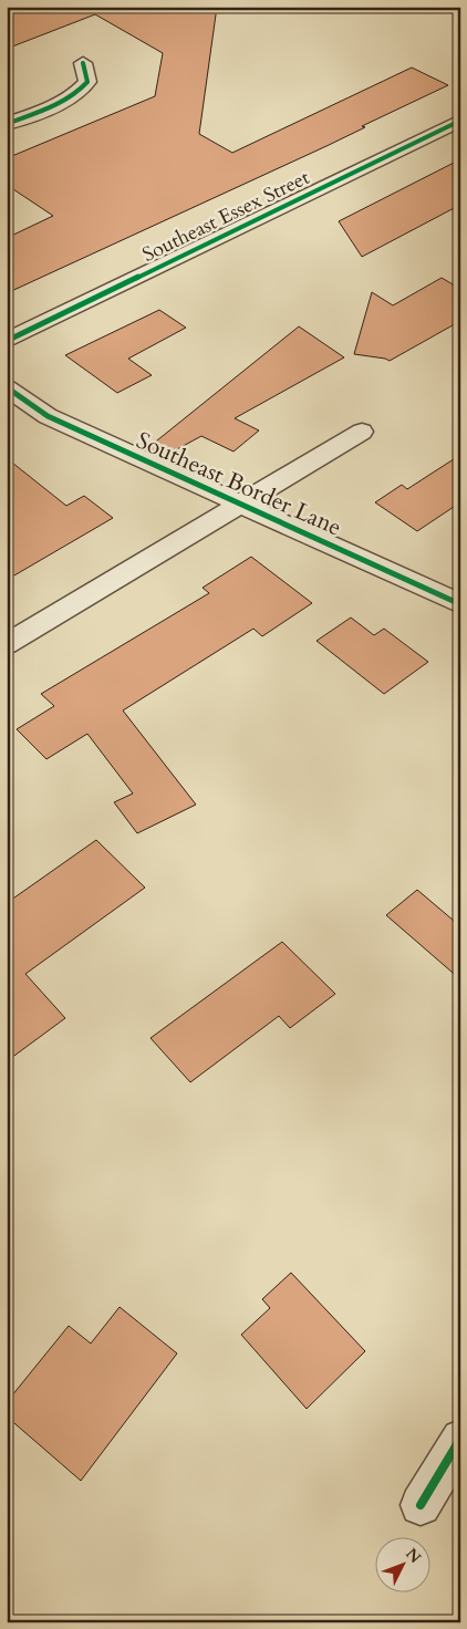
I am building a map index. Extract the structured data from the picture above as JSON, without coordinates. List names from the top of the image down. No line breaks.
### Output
{"streets":{"street":["Southeast Essex Street","Southeast Border Lane"]},"north":"top right"}
